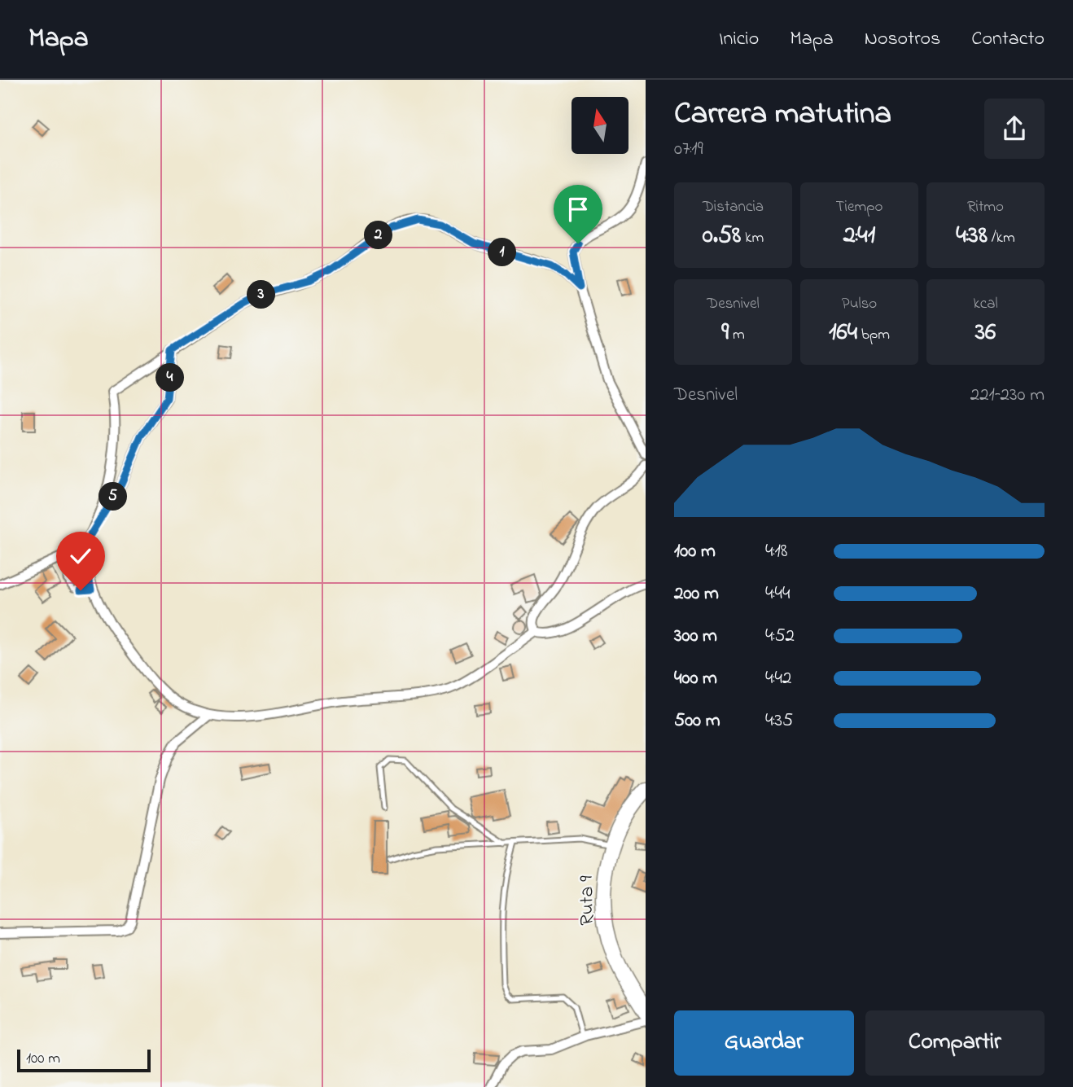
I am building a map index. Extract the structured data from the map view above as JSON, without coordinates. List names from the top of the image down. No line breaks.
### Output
{"streets":{"main road":["Ruta 9"]},"scale_bar":"100 m","north":"top","page":{"header":"Mapa","nav":["Inicio","Mapa","Nosotros","Contacto"],"heading":["Carrera matutina","07:19"],"stats":[["Distancia","0.58 km"],["Tiempo","2:41"],["Ritmo","4:38 /km"],["Desnivel","9 m"],["Pulso","164 bpm"],["kcal","36"]],"pins":["2","1","3","4","5"],"chart":["Desnivel","221–230 m"],"list":[{"name":"100 m","note":"4:18"},{"name":"200 m","note":"4:44"},{"name":"300 m","note":"4:52"},{"name":"400 m","note":"4:42"},{"name":"500 m","note":"4:35"}],"buttons":["Guardar","Compartir"],"scale":"100 m"}}
